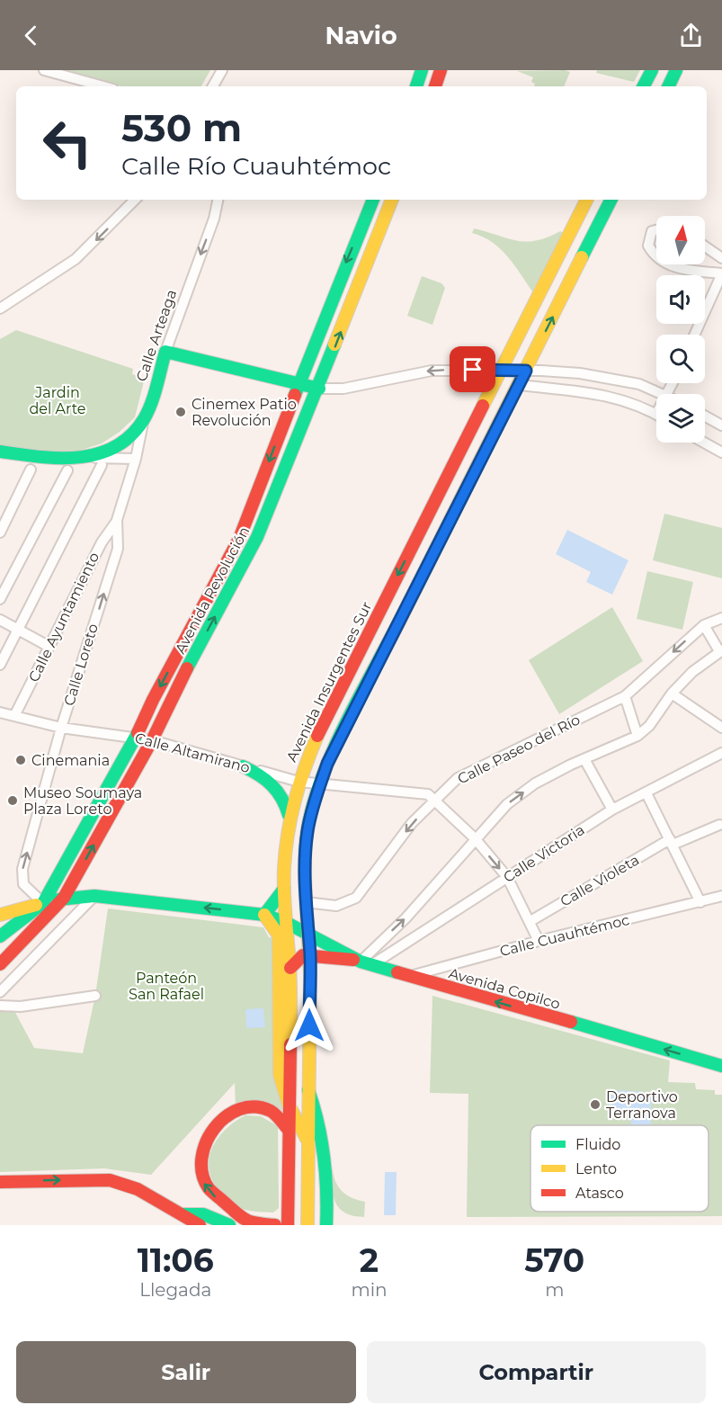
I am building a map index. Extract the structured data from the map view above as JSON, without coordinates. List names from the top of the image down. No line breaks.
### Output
{"streets":{"main road":["Calle Arteaga","Avenida Revolución","Avenida Insurgentes Sur","Avenida Copilco"],"street":["Calle Ayuntamiento","Calle Loreto","Calle Paseo del Río","Calle Altamirano","Calle Victoria","Calle Violeta","Calle Cuauhtémoc"]},"crossings":[["Calle Arteaga","Calle Loreto"],["Avenida Revolución","Calle Loreto"],["Avenida Revolución","Calle Altamirano"],["Avenida Revolución","Avenida Copilco"],["Calle Ayuntamiento","Calle Loreto"],["Calle Ayuntamiento","Calle Altamirano"],["Calle Loreto","Calle Altamirano"],["Calle Loreto","Avenida Copilco"],["Avenida Insurgentes Sur","Calle Altamirano"],["Avenida Insurgentes Sur","Avenida Copilco"],["Calle Victoria","Avenida Copilco"],["Calle Cuauhtémoc","Avenida Copilco"]],"one_way":["Calle Arteaga","Avenida Copilco"],"parks":["Jardin del Arte","Panteón San Rafael"],"places":["Cinemex Patio Revolución","Cinemania","Museo Soumaya Plaza Loreto","Deportivo Terranova"],"legend":["Fluido","Lento","Atasco"],"north":"top","page":{"header":"Navio","turn":["530 m","Calle Río Cuauhtémoc"],"eta":["11:06","Llegada","2","min","570","m"],"buttons":["Salir","Compartir"]}}
